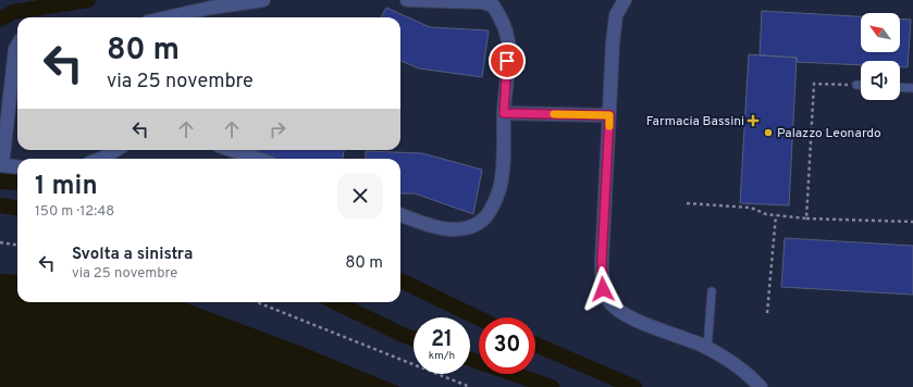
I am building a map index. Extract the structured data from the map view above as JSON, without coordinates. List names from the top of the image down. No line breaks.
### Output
{"places":{"health":["Farmacia Bassini"],"other":["Palazzo Leonardo"]},"north":"top left","page":{"turn":["80 m","via 25 novembre"],"heading":["1 min","150 m · 12:48"],"list":[{"name":"Svolta a sinistra","note":"via 25 novembre","value":"80 m"}],"speed":"21 km/h","limit":"30"}}
